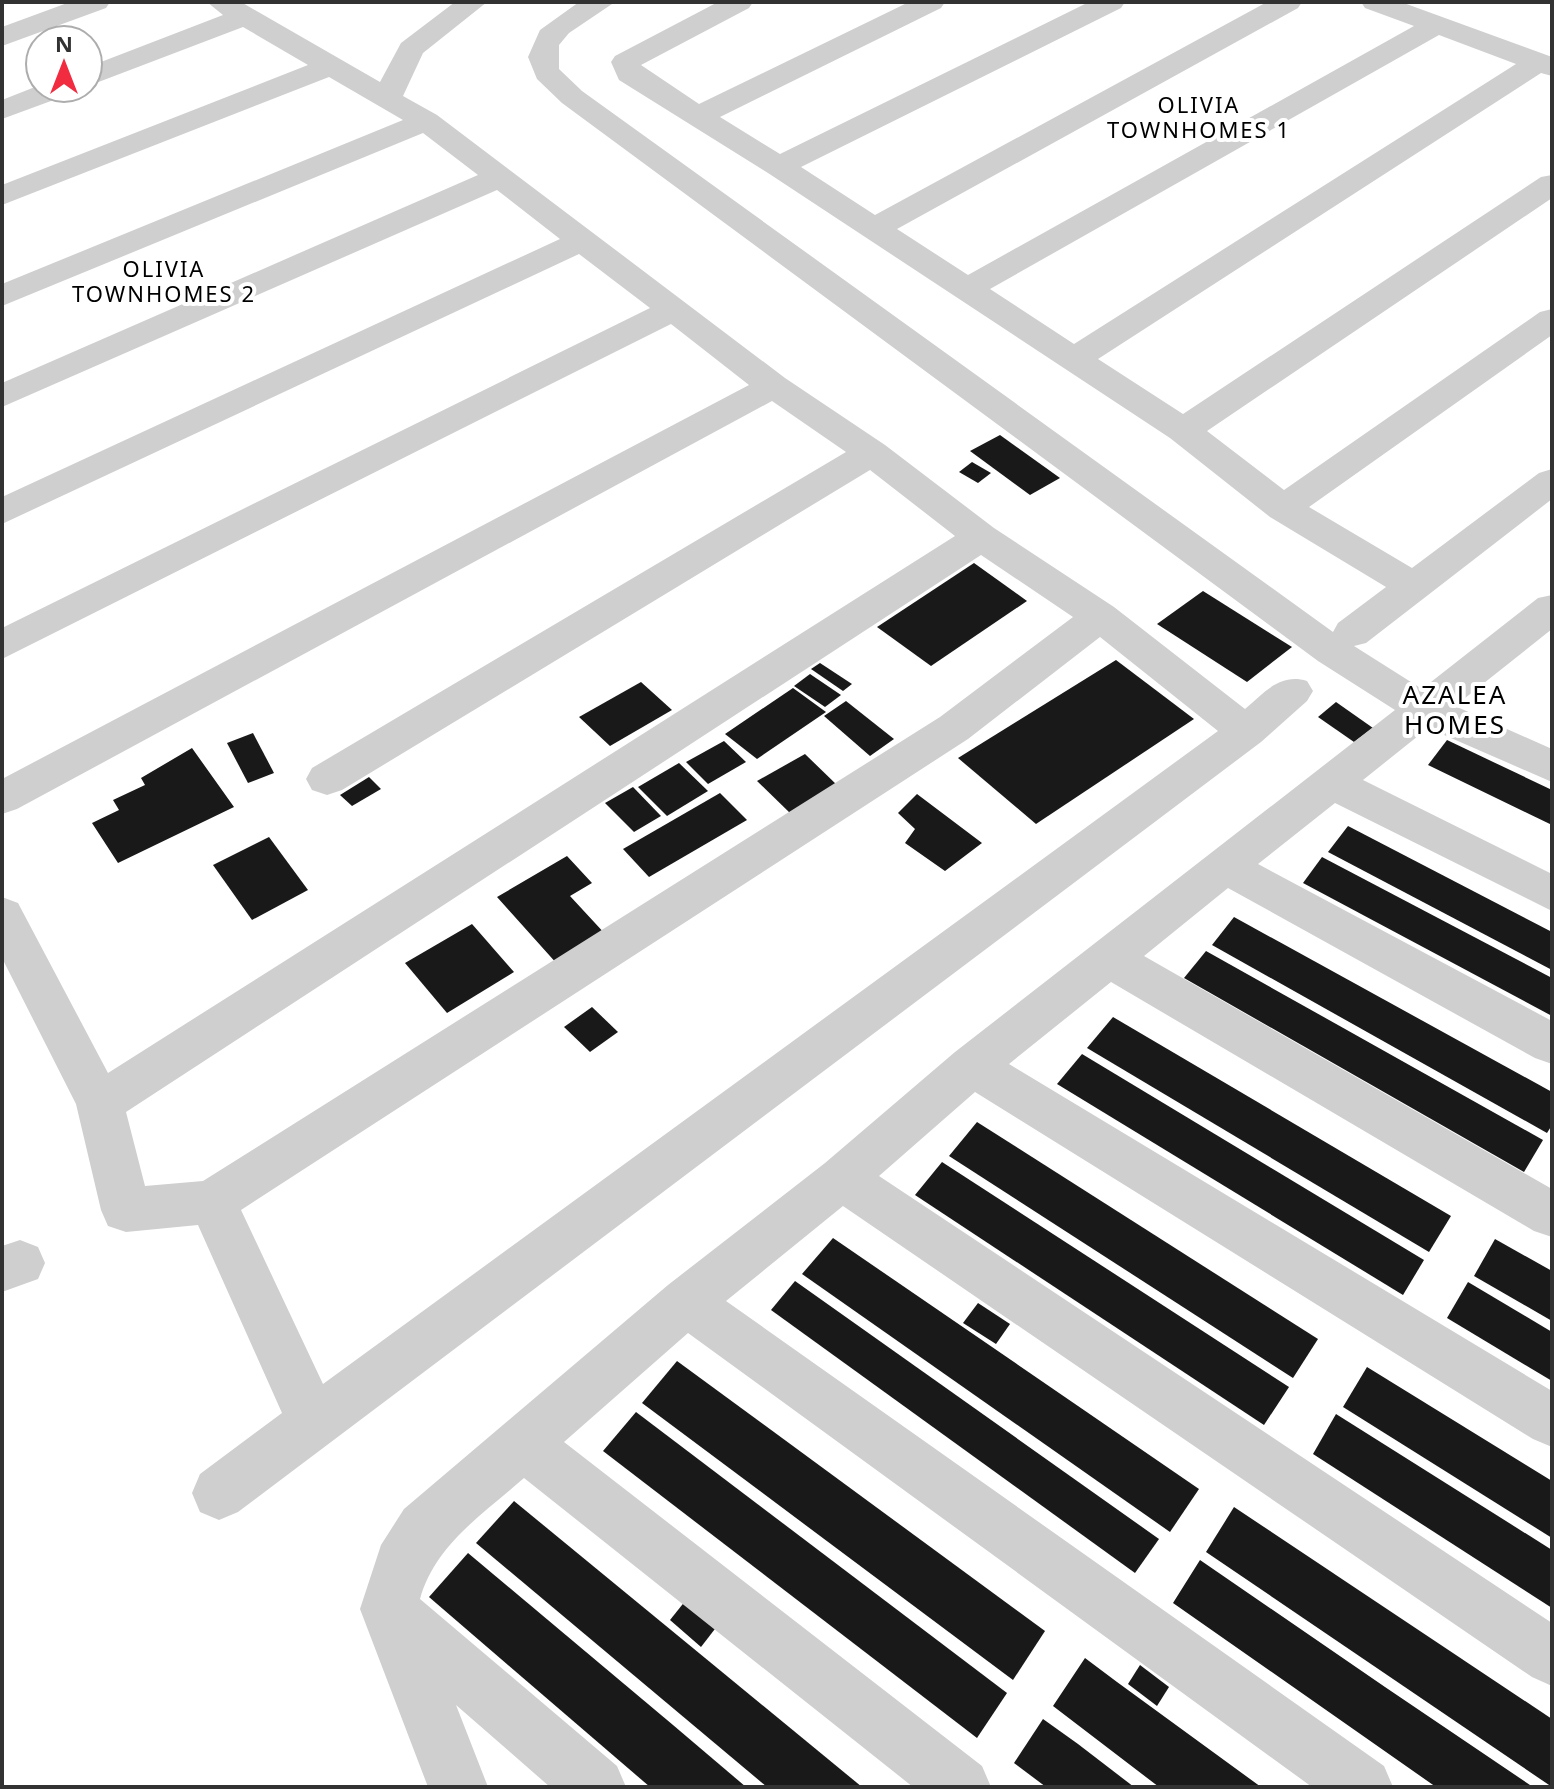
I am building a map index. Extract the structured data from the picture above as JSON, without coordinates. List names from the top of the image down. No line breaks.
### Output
{"districts":["OLIVIA TOWNHOMES 1","OLIVIA TOWNHOMES 2","AZALEA HOMES"],"north":"top"}
